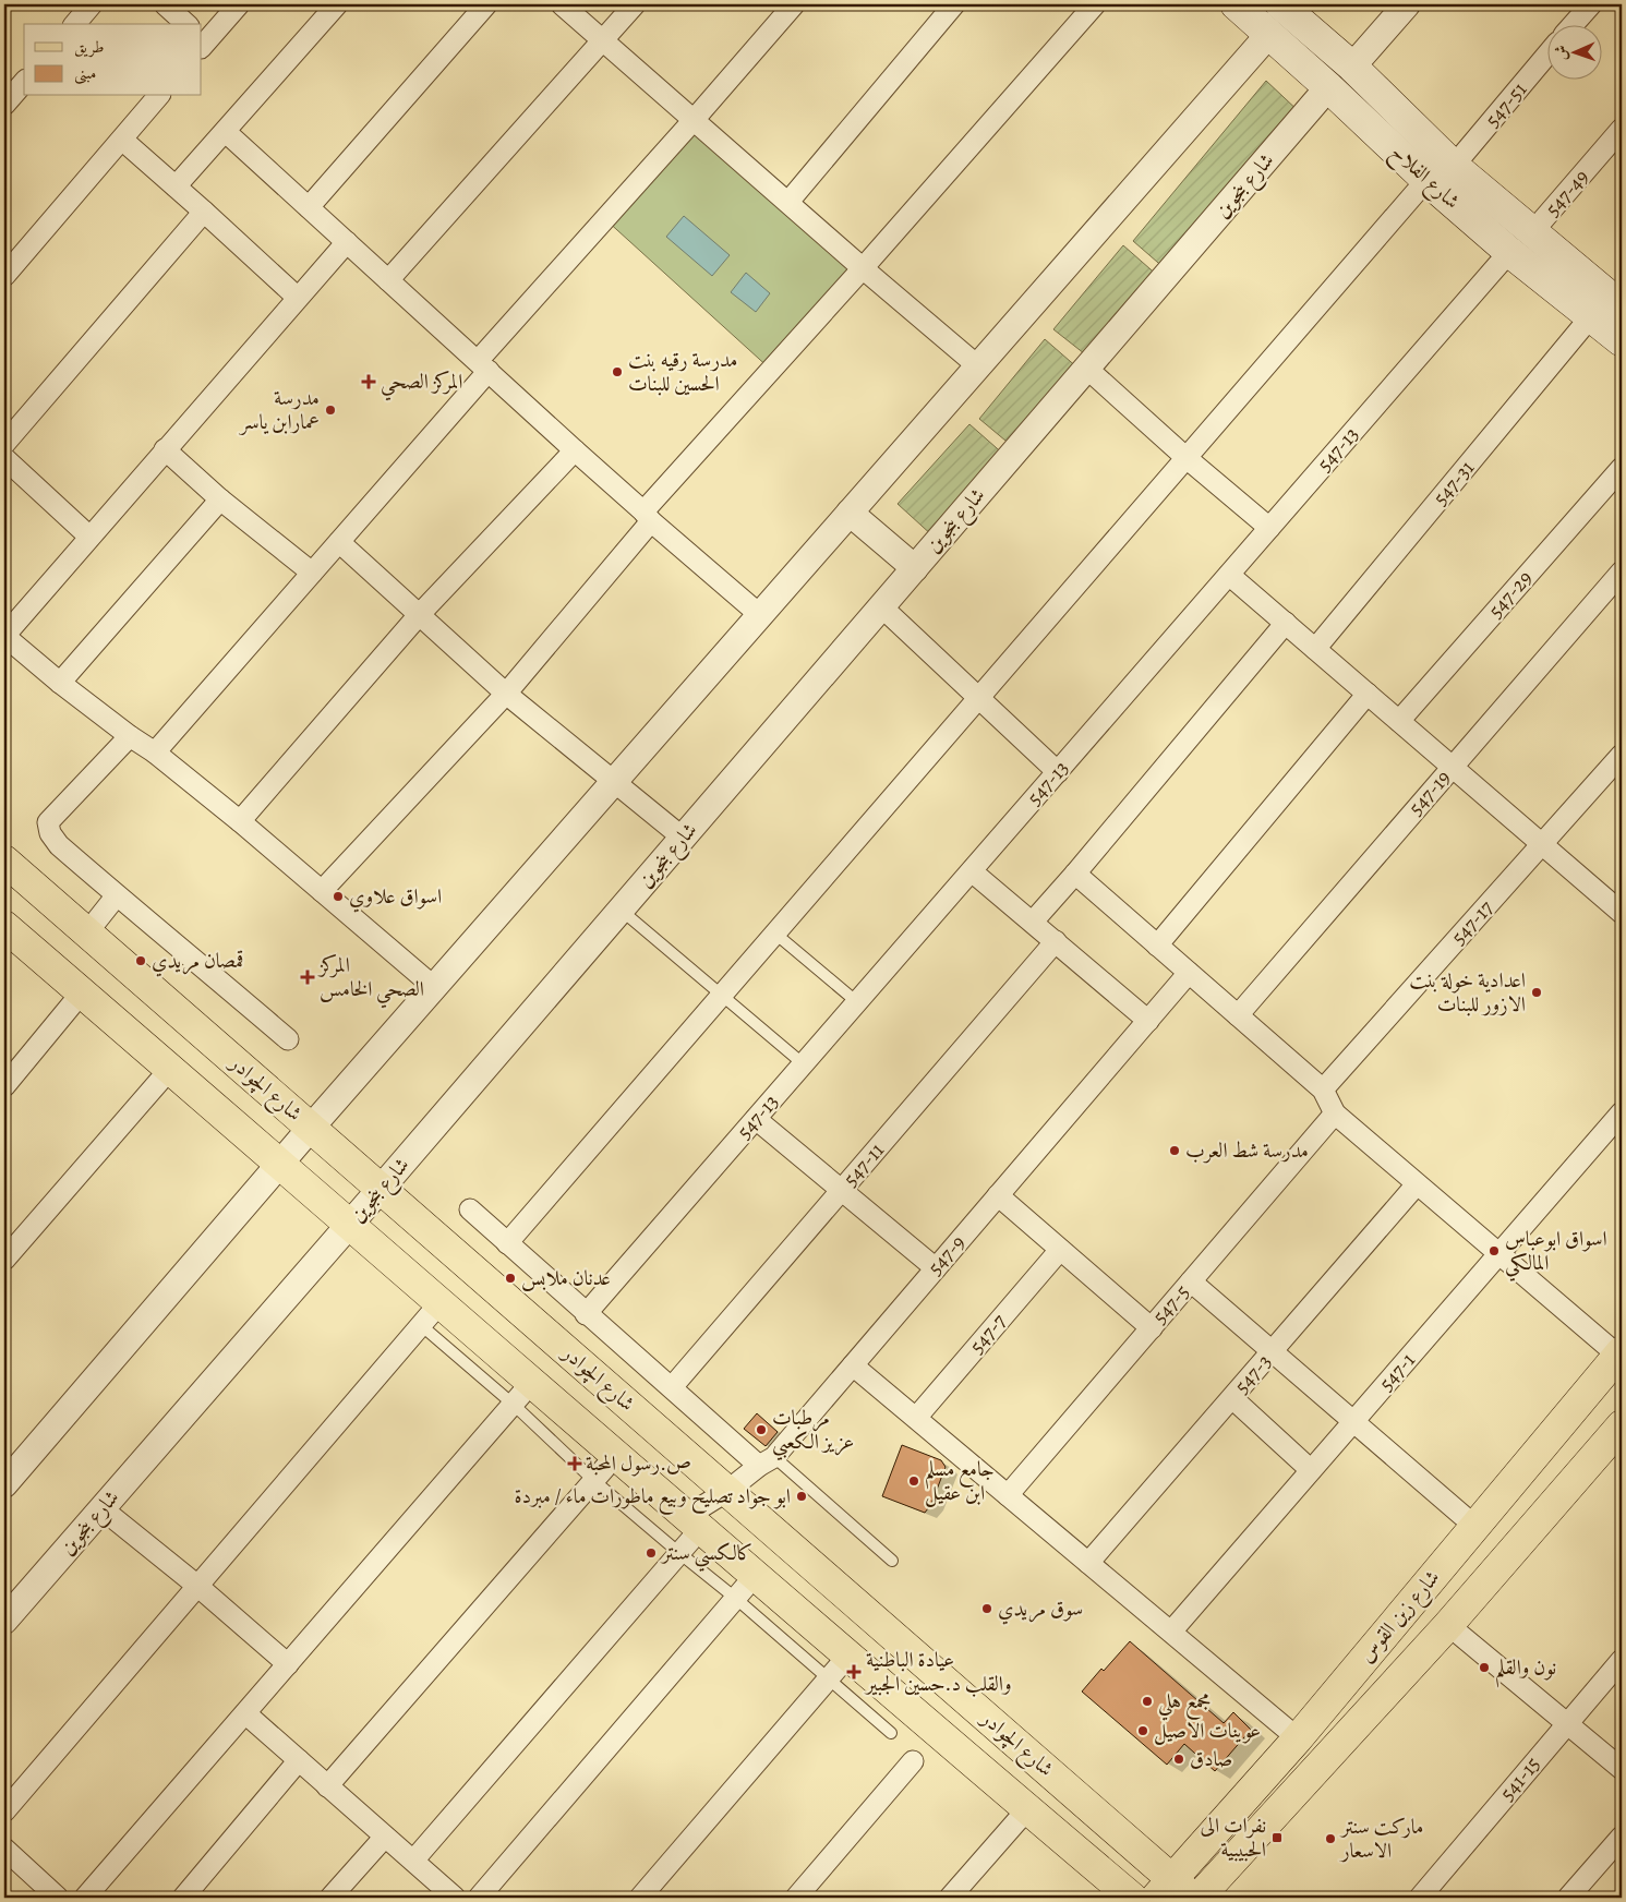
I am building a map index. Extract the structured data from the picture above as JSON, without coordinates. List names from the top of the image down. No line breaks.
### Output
{"streets":{"main road":["شارع الفلاح","شارع الچوادر","شارع زين القوس"],"street":["547-51","شارع بنجوين","547-49","547-13","547-31","547-29","547-19","547-17","547-11","547-9","547-5","547-7","547-1","547-3","541-15"]},"crossings":[["547-51","شارع الفلاح"],["شارع الفلاح","شارع بنجوين"],["شارع الفلاح","547-49"],["شارع الفلاح","547-13"],["شارع الفلاح","547-31"],["شارع بنجوين","شارع الچوادر"],["شارع الچوادر","547-9"],["شارع الچوادر","شارع زين القوس"]],"places":{"other":["مدرسة رقيه بنت الحسين للبنات","مدرسة عمارابن ياسر","اسواق علاوي","قمصان مريدي","اعدادية خولة بنت الازور للبنات","مدرسة شط العرب","اسواق ابوعباس المالكي","عدنان ملابس","مرطبات عزيز الكعبي","جامع مسلم ابن عقيل","ابو جواد تصليح وبيع ماطورات ماء / مبردة","كالكسي سنتر","سوق مريدي","نون والقلم","مجمع هلي","عوينات الاصيل","صادق","ماركت سنتر الاسعار"],"health":["المركز الصحي","المركز الصحي الخامس","ص.رسول المحبة","عيادة الباطنية والقلب د.حسين الجبير"],"transit":["نفرات الى الحبيبية"]},"legend":["طريق","مبنى"],"north":"left"}
